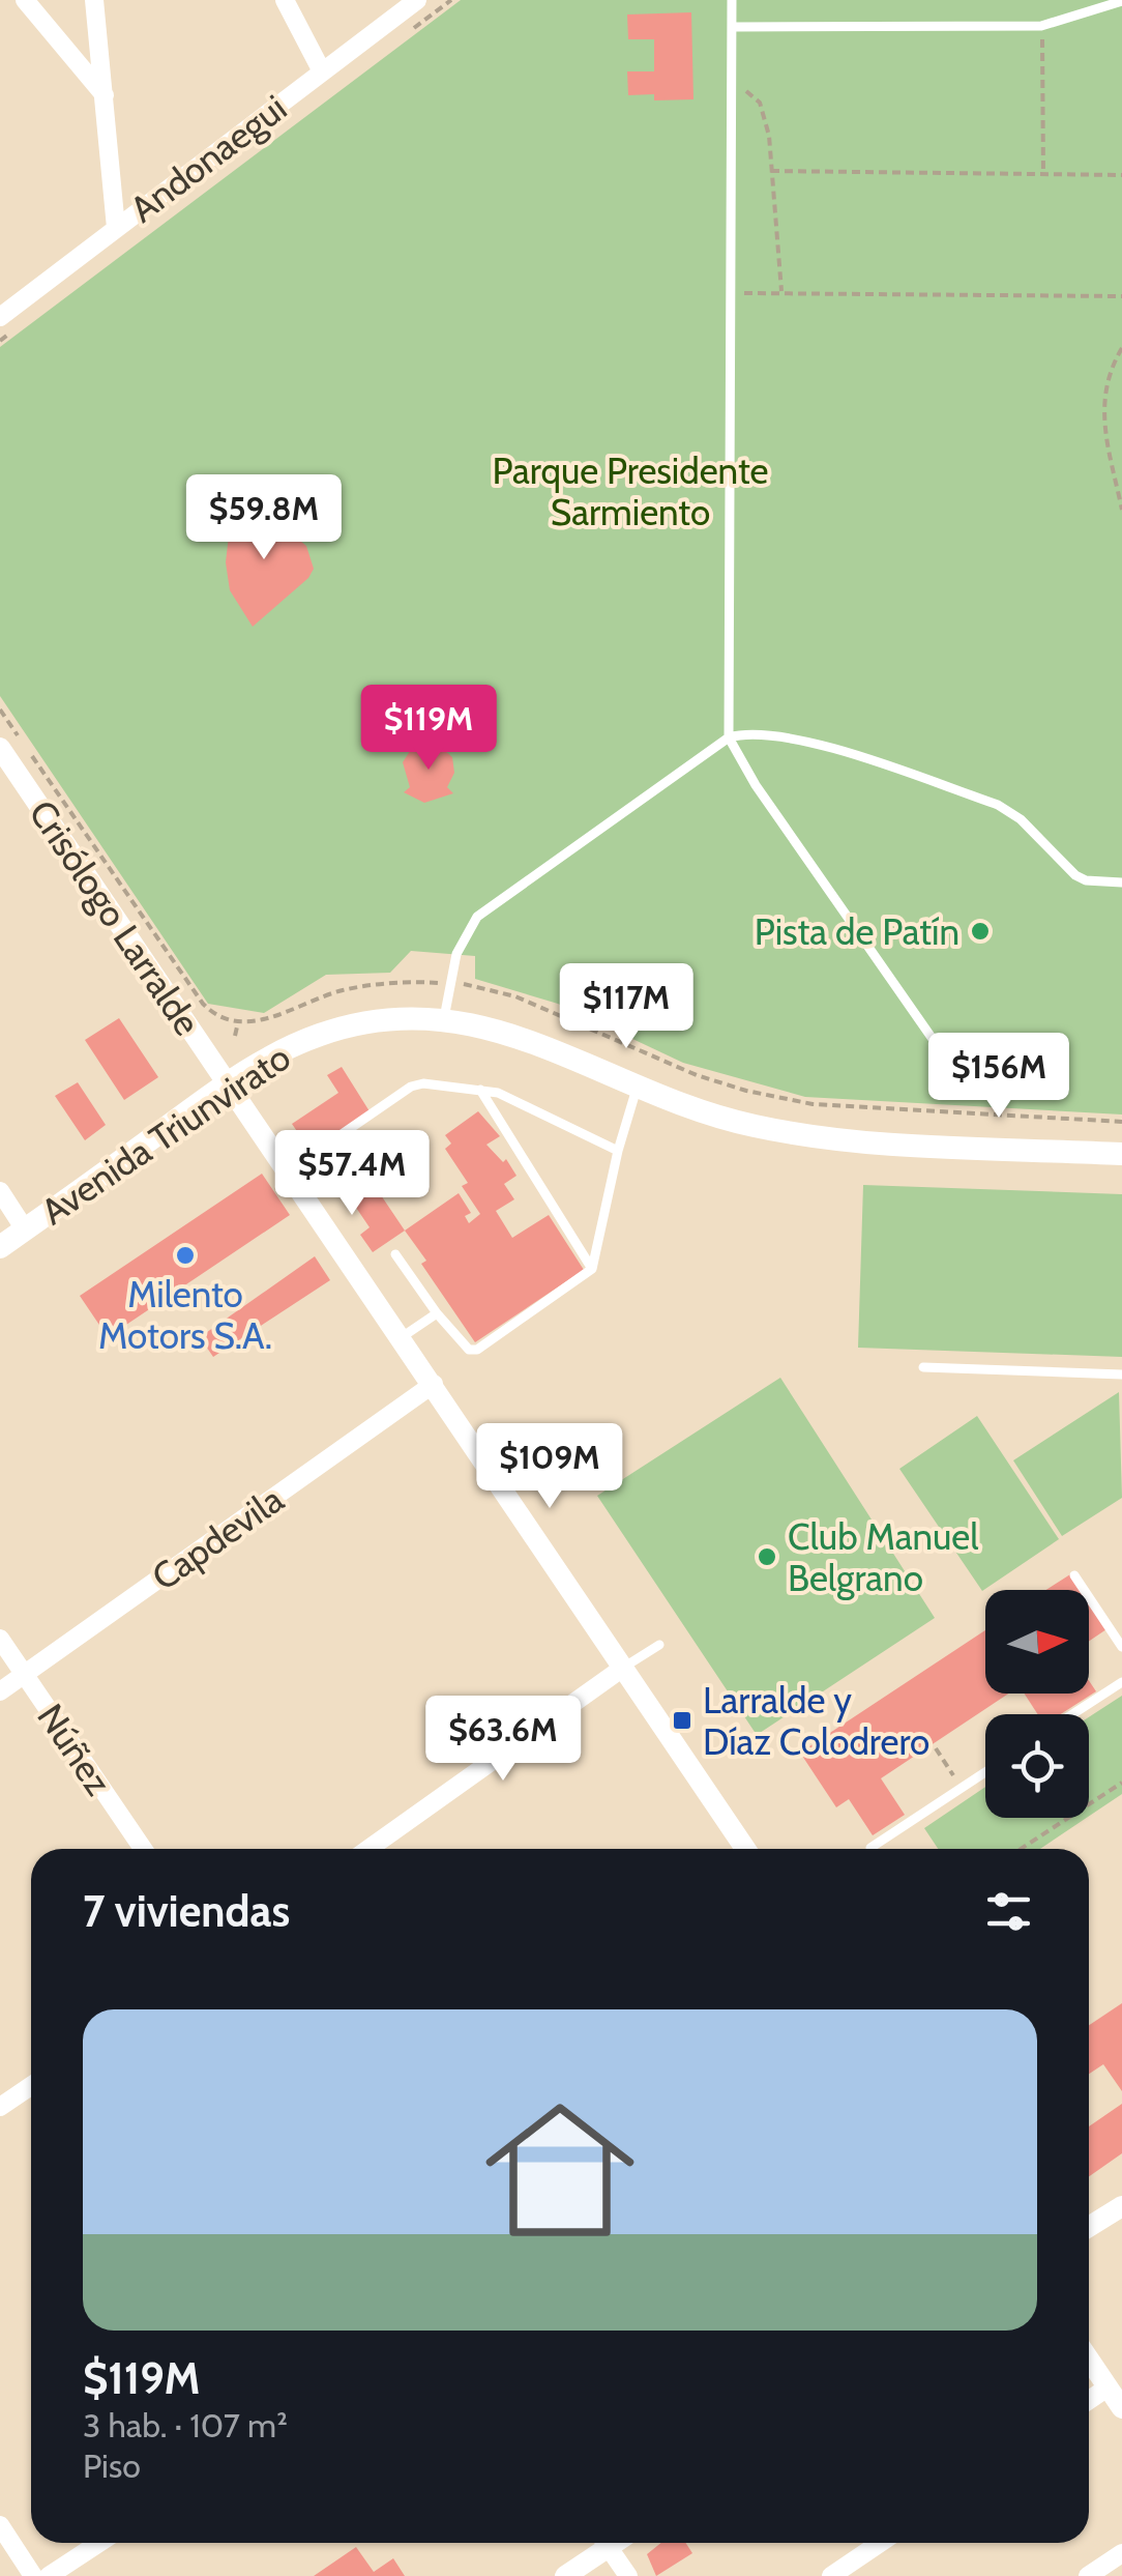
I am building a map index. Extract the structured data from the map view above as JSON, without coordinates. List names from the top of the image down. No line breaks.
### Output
{"streets":{"main road":["Avenida Triunvirato"],"street":["Andonaegui","Crisólogo Larralde","Capdevila","Núñez"]},"crossings":[["Crisólogo Larralde","Avenida Triunvirato"],["Crisólogo Larralde","Capdevila"],["Capdevila","Núñez"]],"parks":["Parque Presidente Sarmiento"],"places":{"other":["Pista de Patín","Milento Motors S.A.","Club Manuel Belgrano"],"transit":["Larralde y Díaz Colodrero"]},"north":"right","page":{"price":["$59.8M","$119M","$117M","$156M","$57.4M","$109M","$63.6M"],"heading":"7 viviendas","list":[{"name":"$119M","note":"3 hab. · 107 m² · Piso"}]}}
